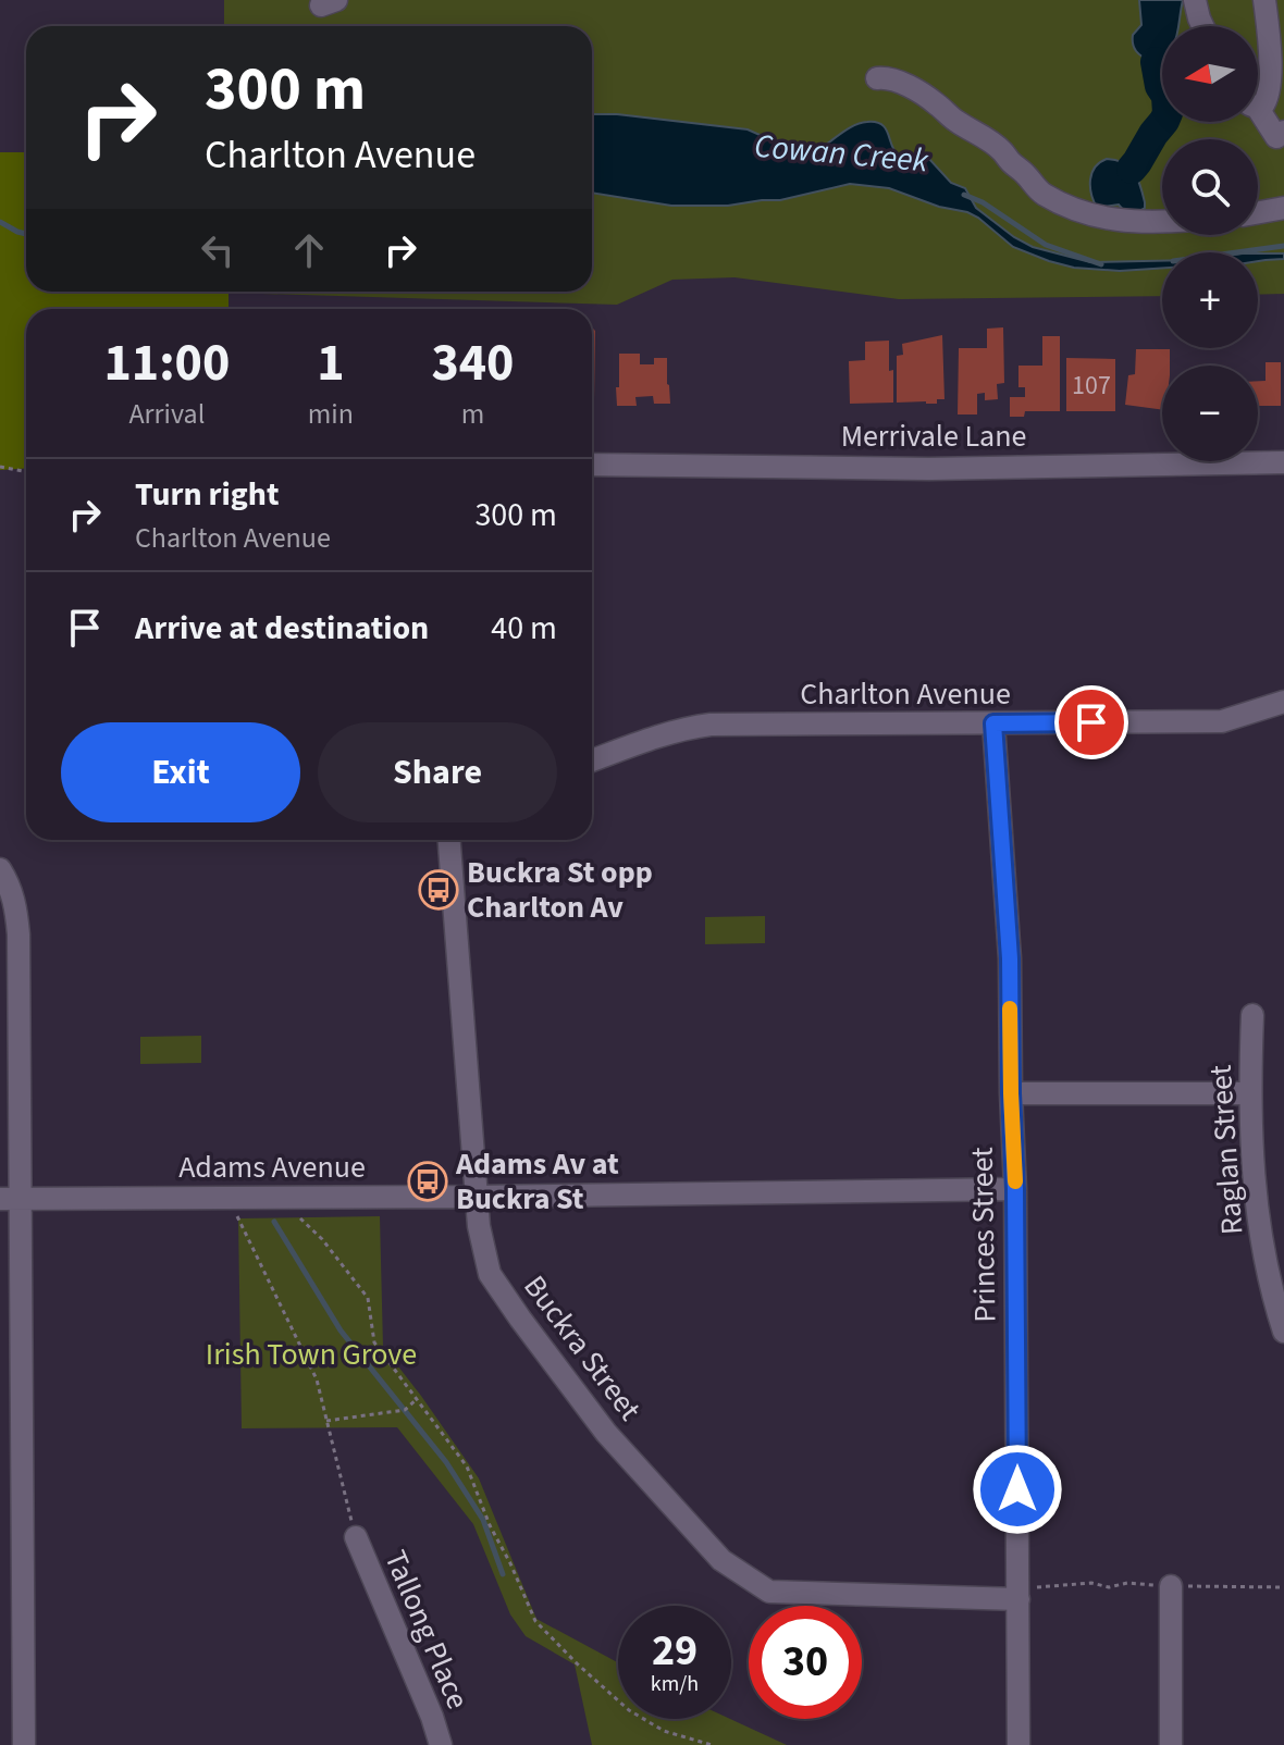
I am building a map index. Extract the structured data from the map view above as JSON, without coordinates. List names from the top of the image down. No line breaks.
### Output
{"streets":{"street":["Merrivale Lane","Charlton Avenue","Raglan Street","Adams Avenue","Princes Street","Buckra Street","Tallong Place"]},"crossings":[["Charlton Avenue","Princes Street"],["Adams Avenue","Princes Street"],["Adams Avenue","Buckra Street"],["Princes Street","Buckra Street"]],"water":["Cowan Creek"],"parks":["Irish Town Grove"],"places":{"bus stop":["Buckra St opp Charlton Av","Adams Av at Buckra St"]},"house_numbers":["107"],"north":"left","page":{"map_buttons":["+","−"],"turn":["300 m","Charlton Avenue"],"eta":["11:00","Arrival","1","min","340","m"],"list":[{"name":"Turn right","note":"Charlton Avenue","value":"300 m"},{"name":"Arrive at destination","value":"40 m"}],"buttons":["Exit","Share"],"speed":"29 km/h","limit":"30"}}
